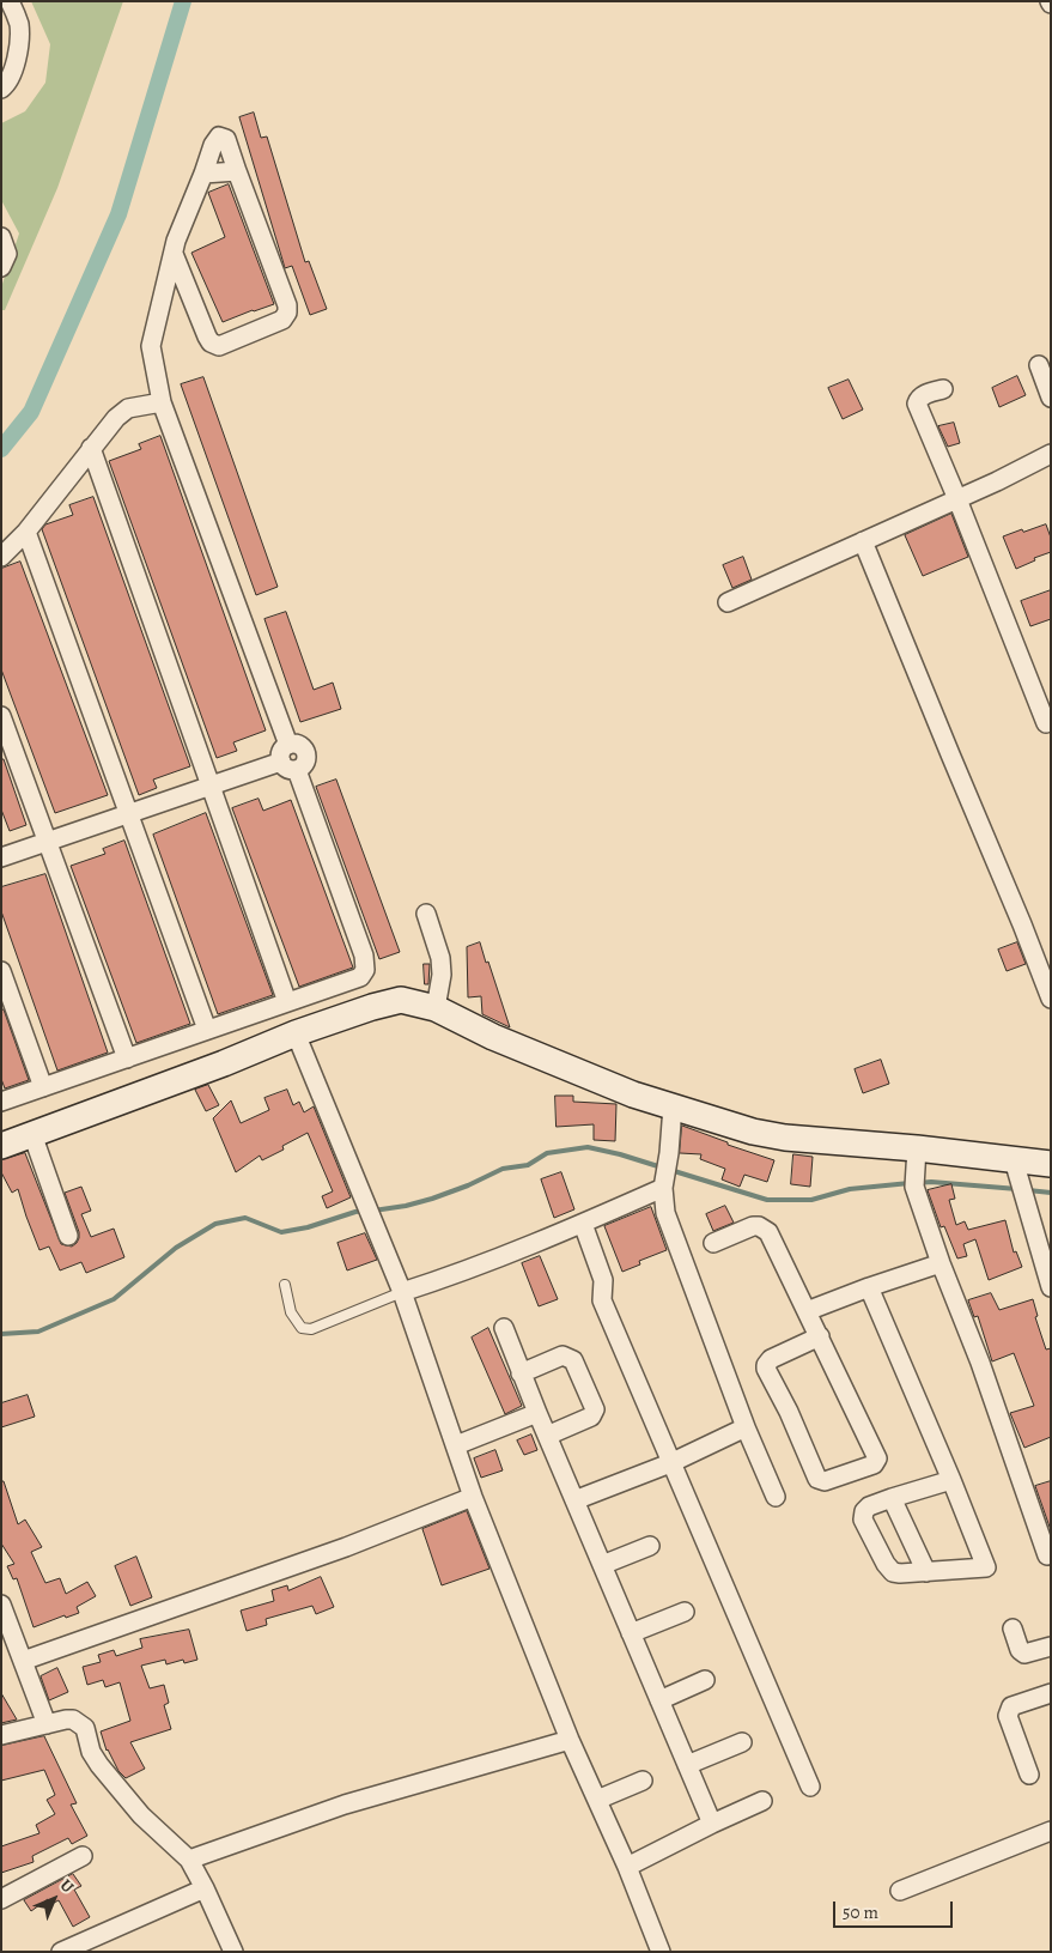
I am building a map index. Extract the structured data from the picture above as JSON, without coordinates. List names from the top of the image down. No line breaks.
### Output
{"scale_bar":"50 m","north":"top right"}
